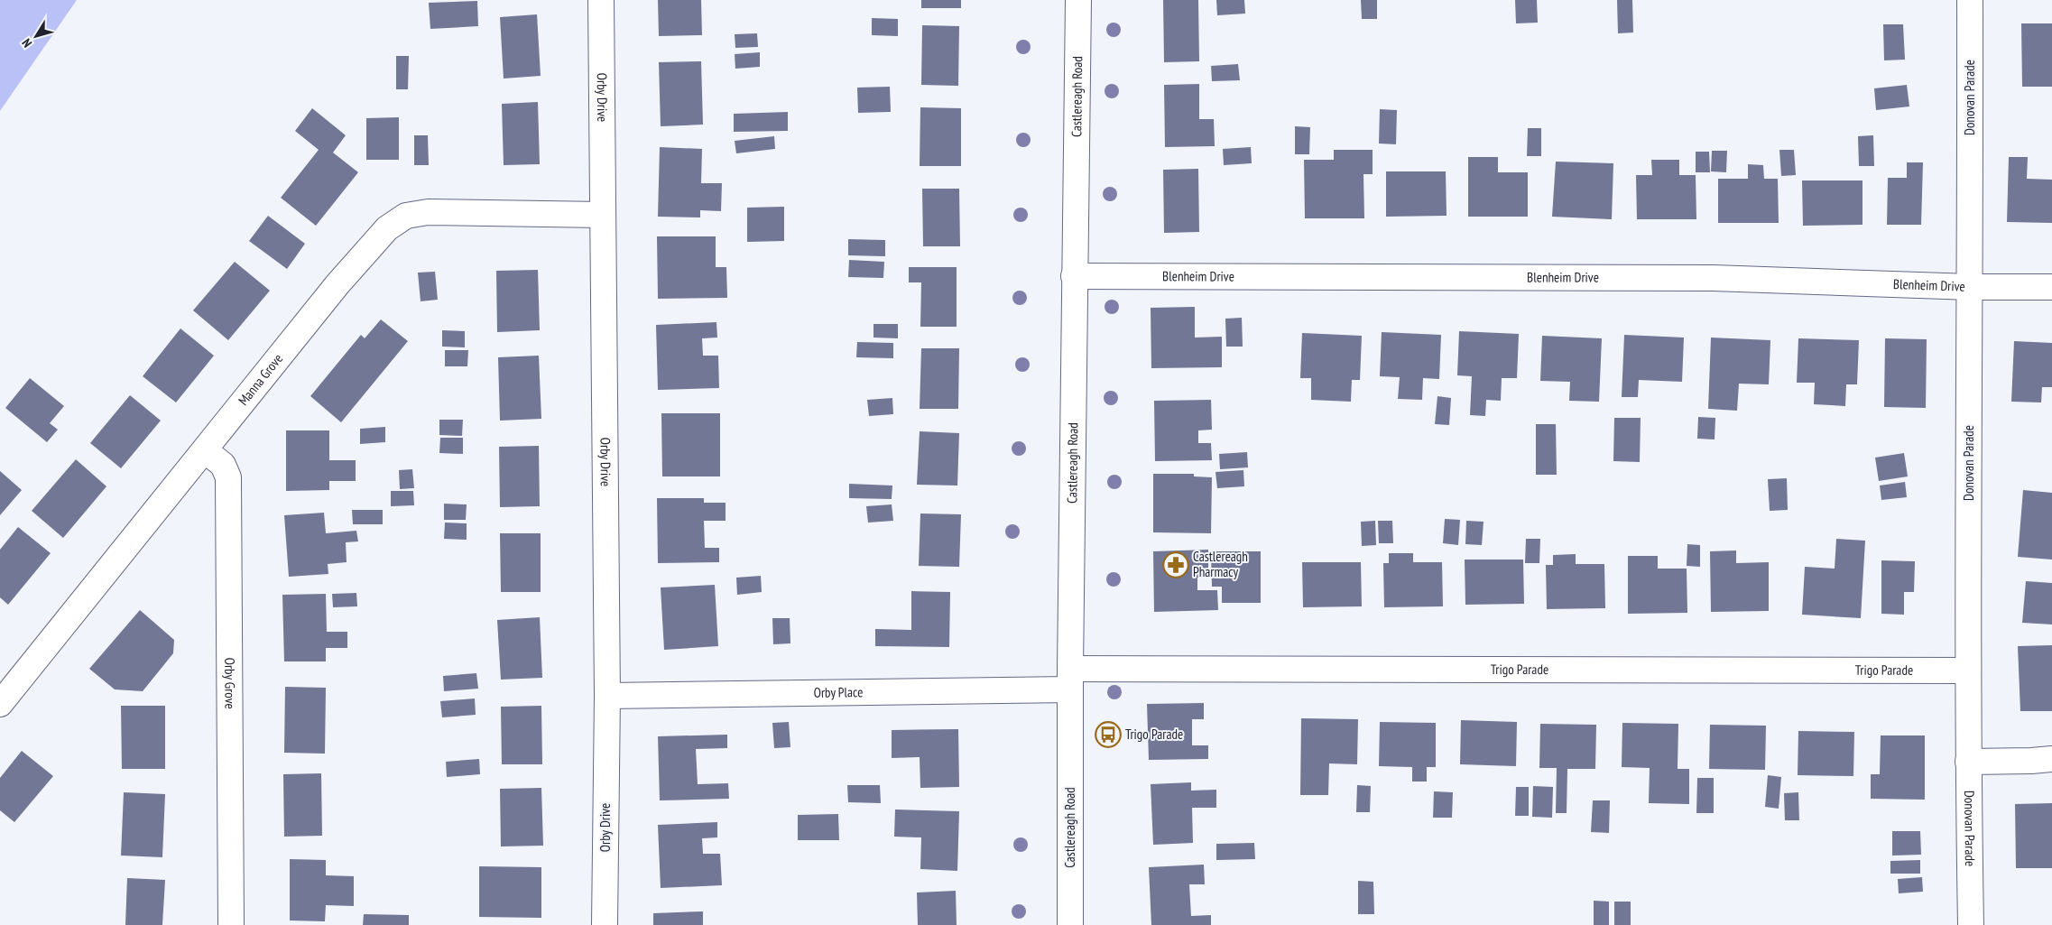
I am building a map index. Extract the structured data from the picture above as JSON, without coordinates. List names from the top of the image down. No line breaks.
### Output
{"streets":{"street":["Orby Drive","Castlereagh Road","Donovan Parade","Blenheim Drive","Manna Grove","Trigo Parade","Orby Grove","Orby Place"]},"crossings":[["Orby Drive","Manna Grove"],["Orby Drive","Orby Place"],["Castlereagh Road","Blenheim Drive"],["Castlereagh Road","Trigo Parade"],["Castlereagh Road","Orby Place"],["Donovan Parade","Blenheim Drive"],["Donovan Parade","Trigo Parade"],["Manna Grove","Orby Grove"],["Trigo Parade","Orby Place"]],"places":{"pharmacy":["Castlereagh Pharmacy"],"bus stop":["Trigo Parade"]},"north":"bottom left"}
